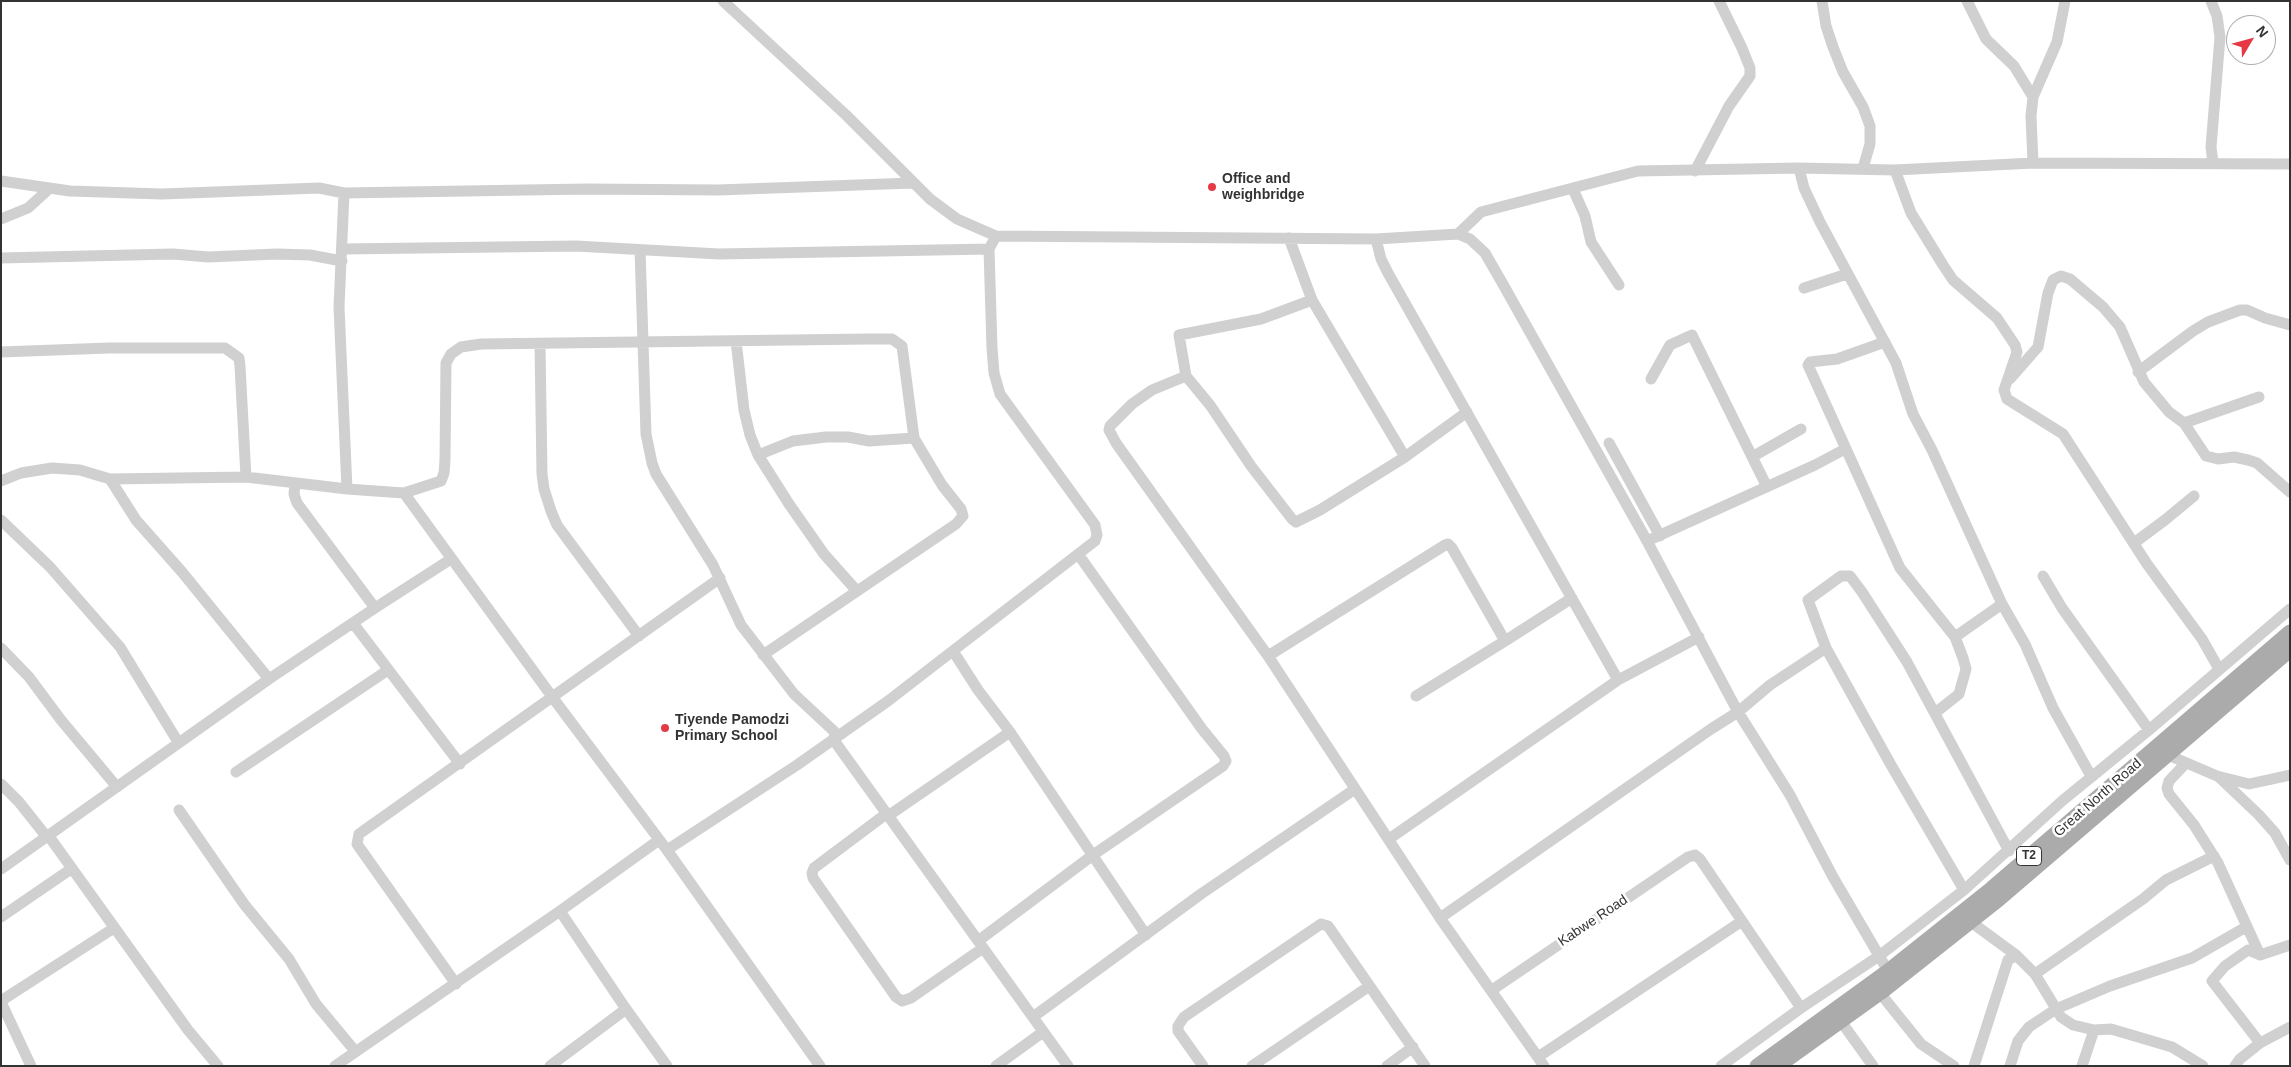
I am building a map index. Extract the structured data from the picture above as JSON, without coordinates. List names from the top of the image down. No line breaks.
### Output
{"streets":{"main road":["Great North Road","T2"],"street":["Kabwe Road"]},"places":["Office and weighbridge","Tiyende Pamodzi Primary School"],"north":"top right"}
